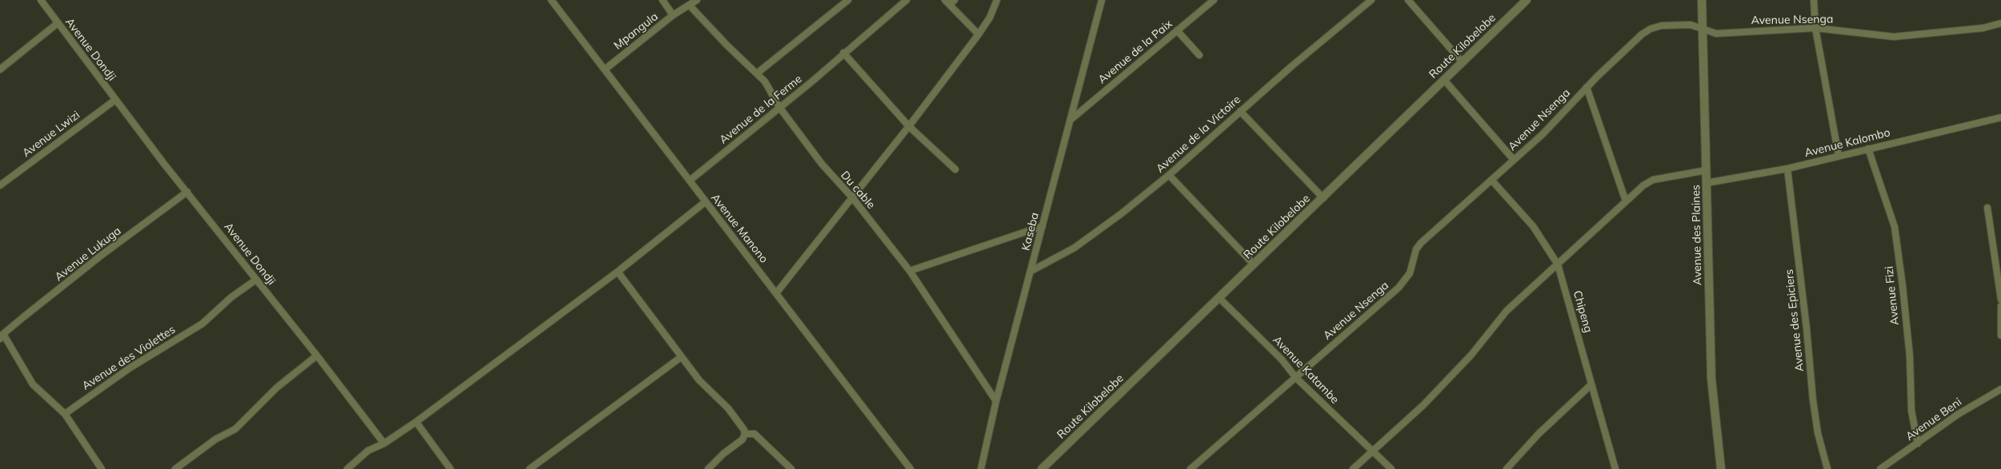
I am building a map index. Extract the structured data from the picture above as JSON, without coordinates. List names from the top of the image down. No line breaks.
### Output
{"streets":{"street":["Avenue Nsenga","Mpangula","Route Kilobelobe","Avenue Dondji","Avenue de la Paix","Avenue de la Ferme","Avenue Lwizi","Avenue de la Victoire","Avenue Kalombo","Du cable","Avenue Manono","Kaseba","Avenue des Plaines","Avenue Lukuga","Avenue Fizi","Chipeng","Avenue des Epiciers","Avenue des Violettes","Avenue Katambe","Avenue Beni"]},"crossings":[["Avenue Nsenga","Avenue des Plaines"],["Avenue Nsenga","Chipeng"],["Avenue Nsenga","Avenue Katambe"],["Mpangula","Du cable"],["Mpangula","Avenue Manono"],["Route Kilobelobe","Avenue Katambe"],["Avenue Dondji","Avenue Lwizi"],["Avenue Dondji","Avenue Lukuga"],["Avenue Dondji","Avenue des Violettes"],["Avenue de la Paix","Kaseba"],["Avenue de la Ferme","Du cable"],["Avenue de la Ferme","Avenue Manono"],["Avenue de la Victoire","Kaseba"],["Avenue Kalombo","Avenue des Plaines"],["Avenue Kalombo","Avenue Fizi"],["Avenue Kalombo","Avenue des Epiciers"],["Du cable","Kaseba"],["Avenue Fizi","Avenue Beni"]]}
